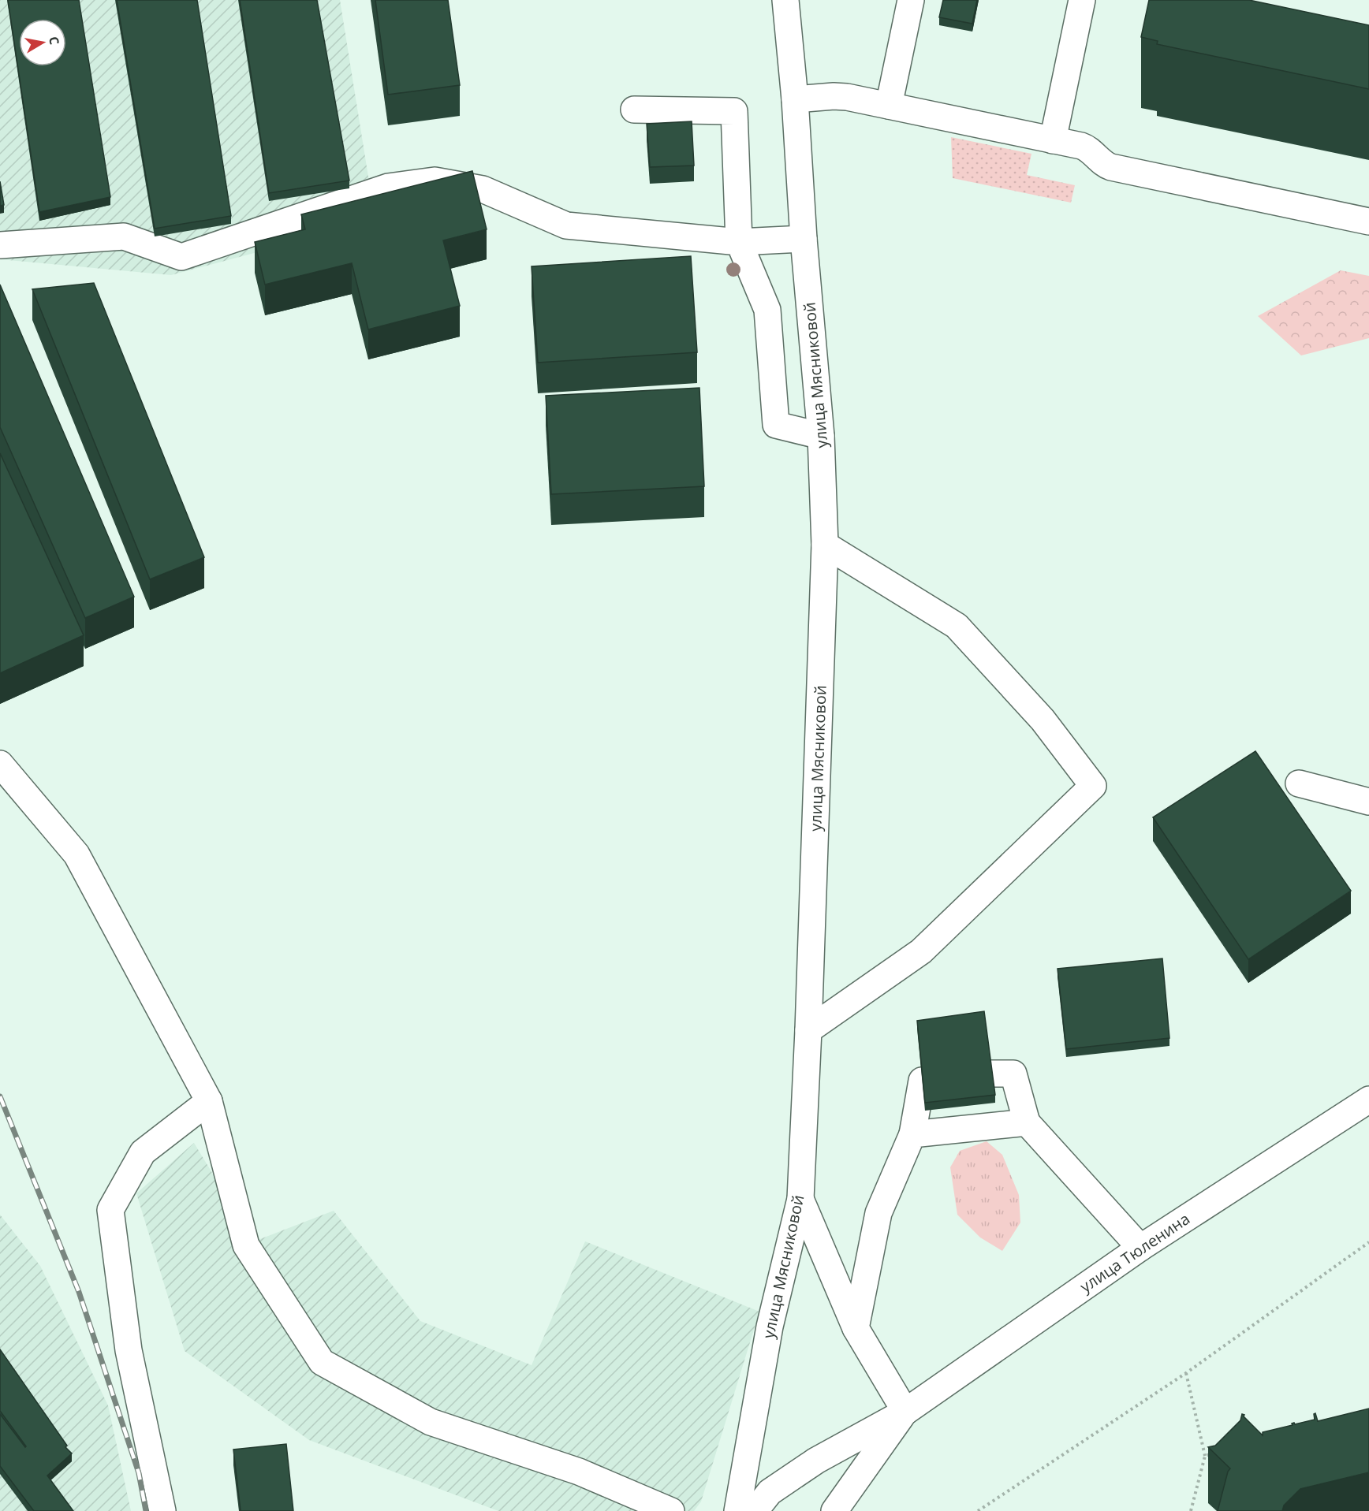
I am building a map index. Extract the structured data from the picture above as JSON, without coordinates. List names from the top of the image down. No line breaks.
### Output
{"streets":{"street":["улица Мясниковой","улица Тюленина"]},"north":"right"}
